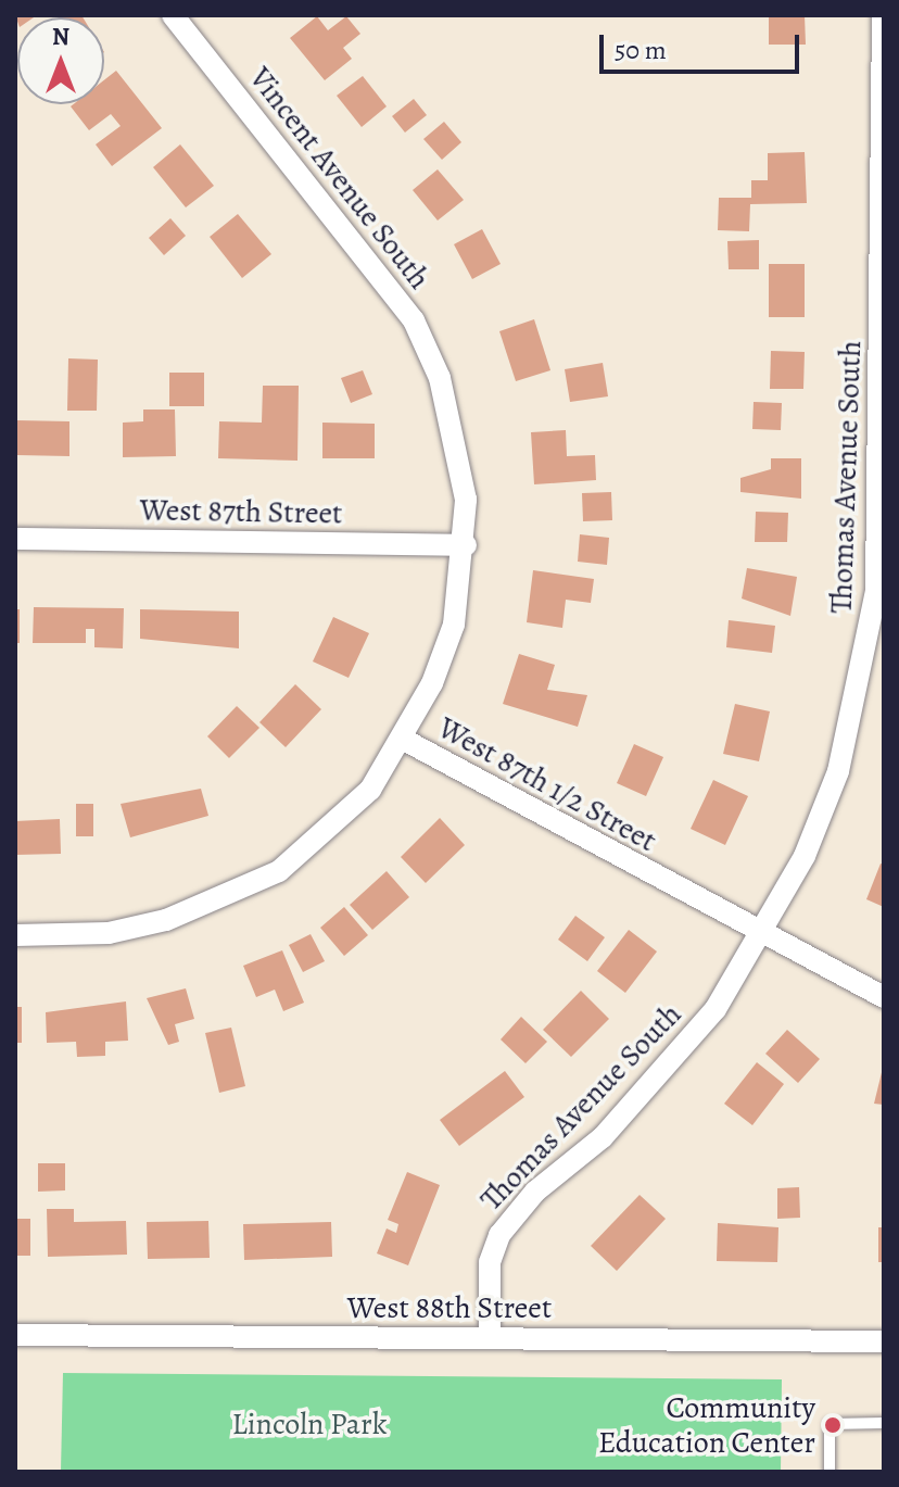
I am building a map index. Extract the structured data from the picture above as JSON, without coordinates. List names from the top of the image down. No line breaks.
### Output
{"streets":{"street":["Vincent Avenue South","Thomas Avenue South","West 87th Street","West 87th 1/2 Street","West 88th Street"]},"crossings":[["Vincent Avenue South","West 87th Street"],["Vincent Avenue South","West 87th 1/2 Street"],["Thomas Avenue South","West 87th 1/2 Street"],["Thomas Avenue South","West 88th Street"]],"parks":["Lincoln Park"],"places":["Community Education Center"],"scale_bar":"50 m","north":"top"}
